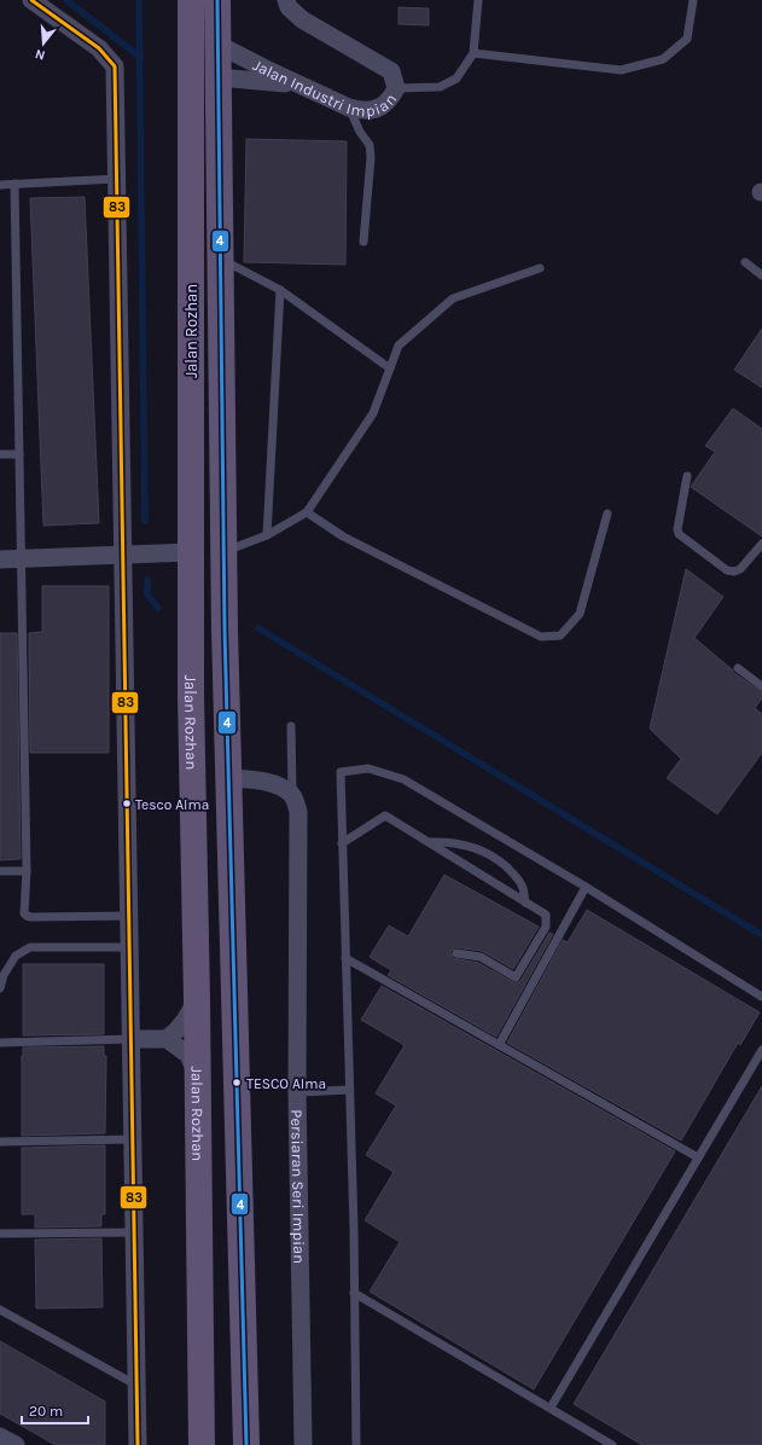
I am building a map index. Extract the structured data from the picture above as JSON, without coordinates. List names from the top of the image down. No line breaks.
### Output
{"streets":{"main road":["Jalan Rozhan"],"street":["Jalan Industri Impian","Persiaran Seri Impian"]},"crossings":[["Jalan Industri Impian","Jalan Rozhan"]],"places":["Tesco Alma","TESCO Alma"],"lines":["transit line 4","transit line 83"],"scale_bar":"20 m","north":"bottom"}
